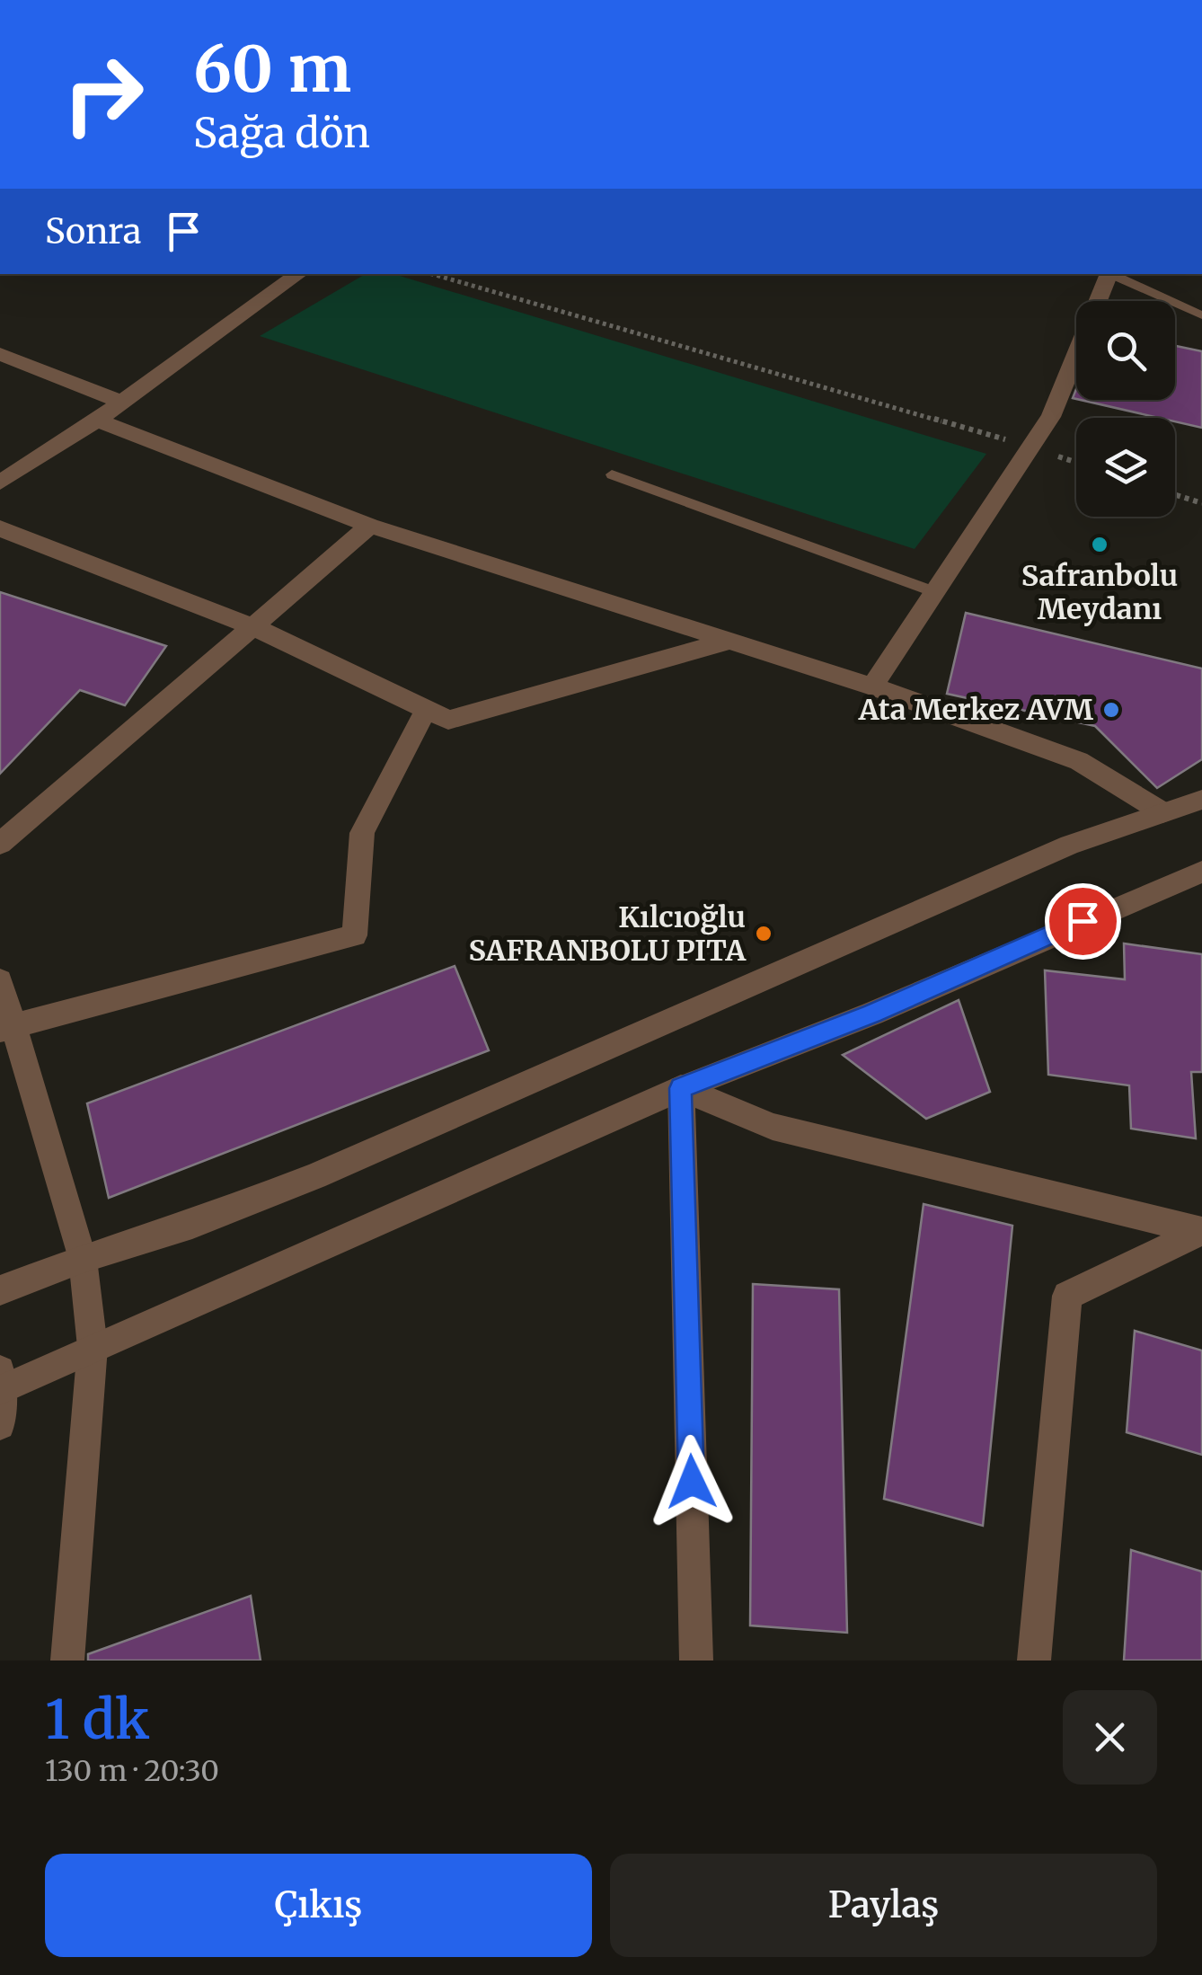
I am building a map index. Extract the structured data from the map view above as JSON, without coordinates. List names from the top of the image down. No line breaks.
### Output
{"places":["Safranbolu Meydanı","Ata Merkez AVM","Kılcıoğlu SAFRANBOLU PITA"],"page":{"turn":["60 m","Sağa dön"],"then":"Sonra","heading":["1 dk","130 m · 20:30"],"buttons":["Çıkış","Paylaş"]}}
